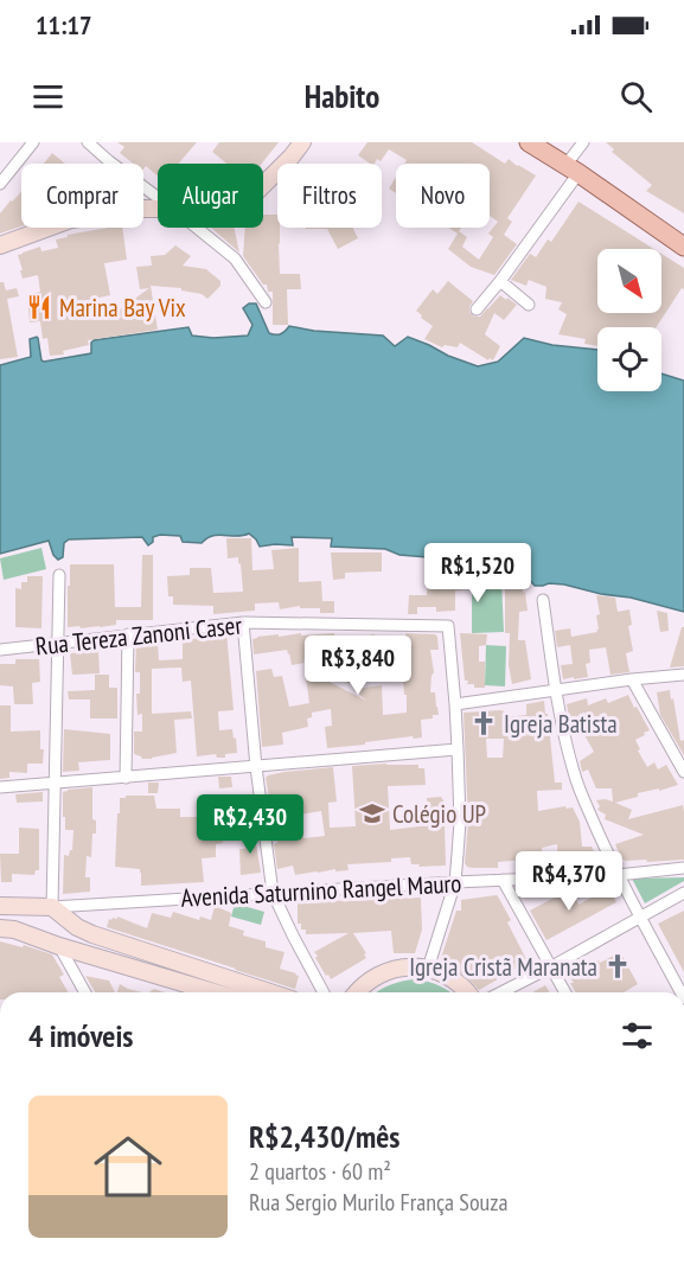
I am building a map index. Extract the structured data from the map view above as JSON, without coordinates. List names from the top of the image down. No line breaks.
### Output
{"streets":{"street":["Rua Tereza Zanoni Caser","Avenida Saturnino Rangel Mauro"]},"places":{"restaurant":["Marina Bay Vix"],"church":["Igreja Batista","Igreja Cristã Maranata"],"school or university":["Colégio UP"]},"north":"bottom right","page":{"status":"11:17","header":"Habito","chip":["Comprar","Alugar","Filtros","Novo"],"price":["R$1,520","R$3,840","R$2,430","R$4,370"],"heading":"4 imóveis","list":[{"name":"R$2,430/mês","note":"2 quartos · 60 m² · Rua Sergio Murilo França Souza"}]}}
